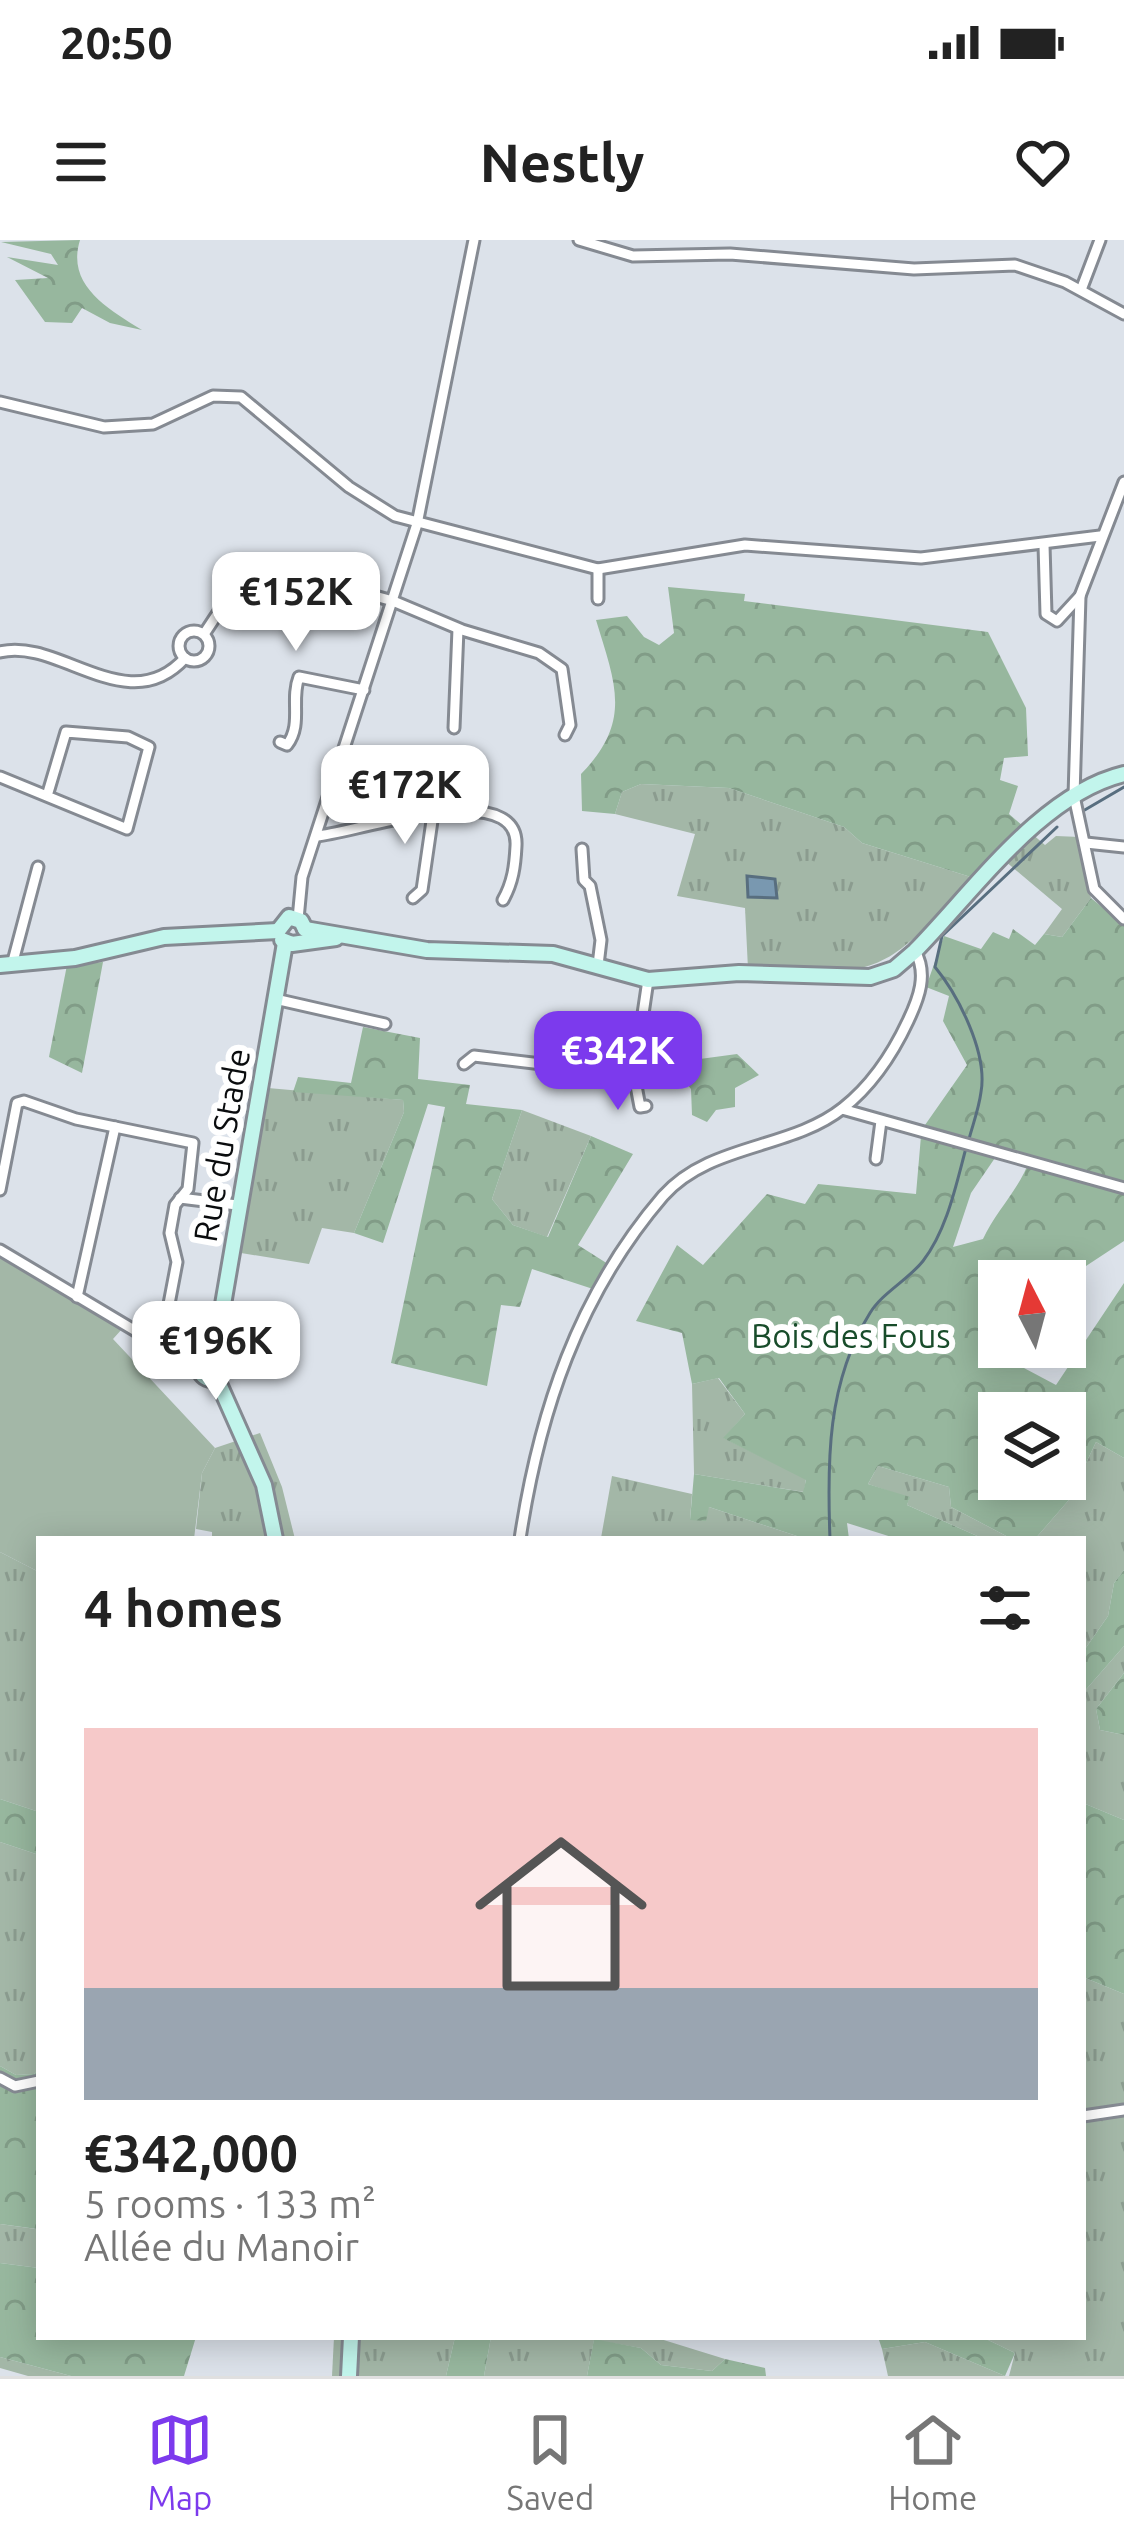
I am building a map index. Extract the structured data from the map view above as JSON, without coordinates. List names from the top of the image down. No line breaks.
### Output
{"streets":{"main road":["Rue du Stade"]},"parks":["Bois des Fous"],"north":"top","page":{"status":"20:50","header":"Nestly","price":["€152K","€172K","€342K","€196K"],"heading":"4 homes","list":[{"name":"€342,000","note":"5 rooms · 133 m² · Allée du Manoir"}],"tabs":["Map","Saved","Home"]}}
